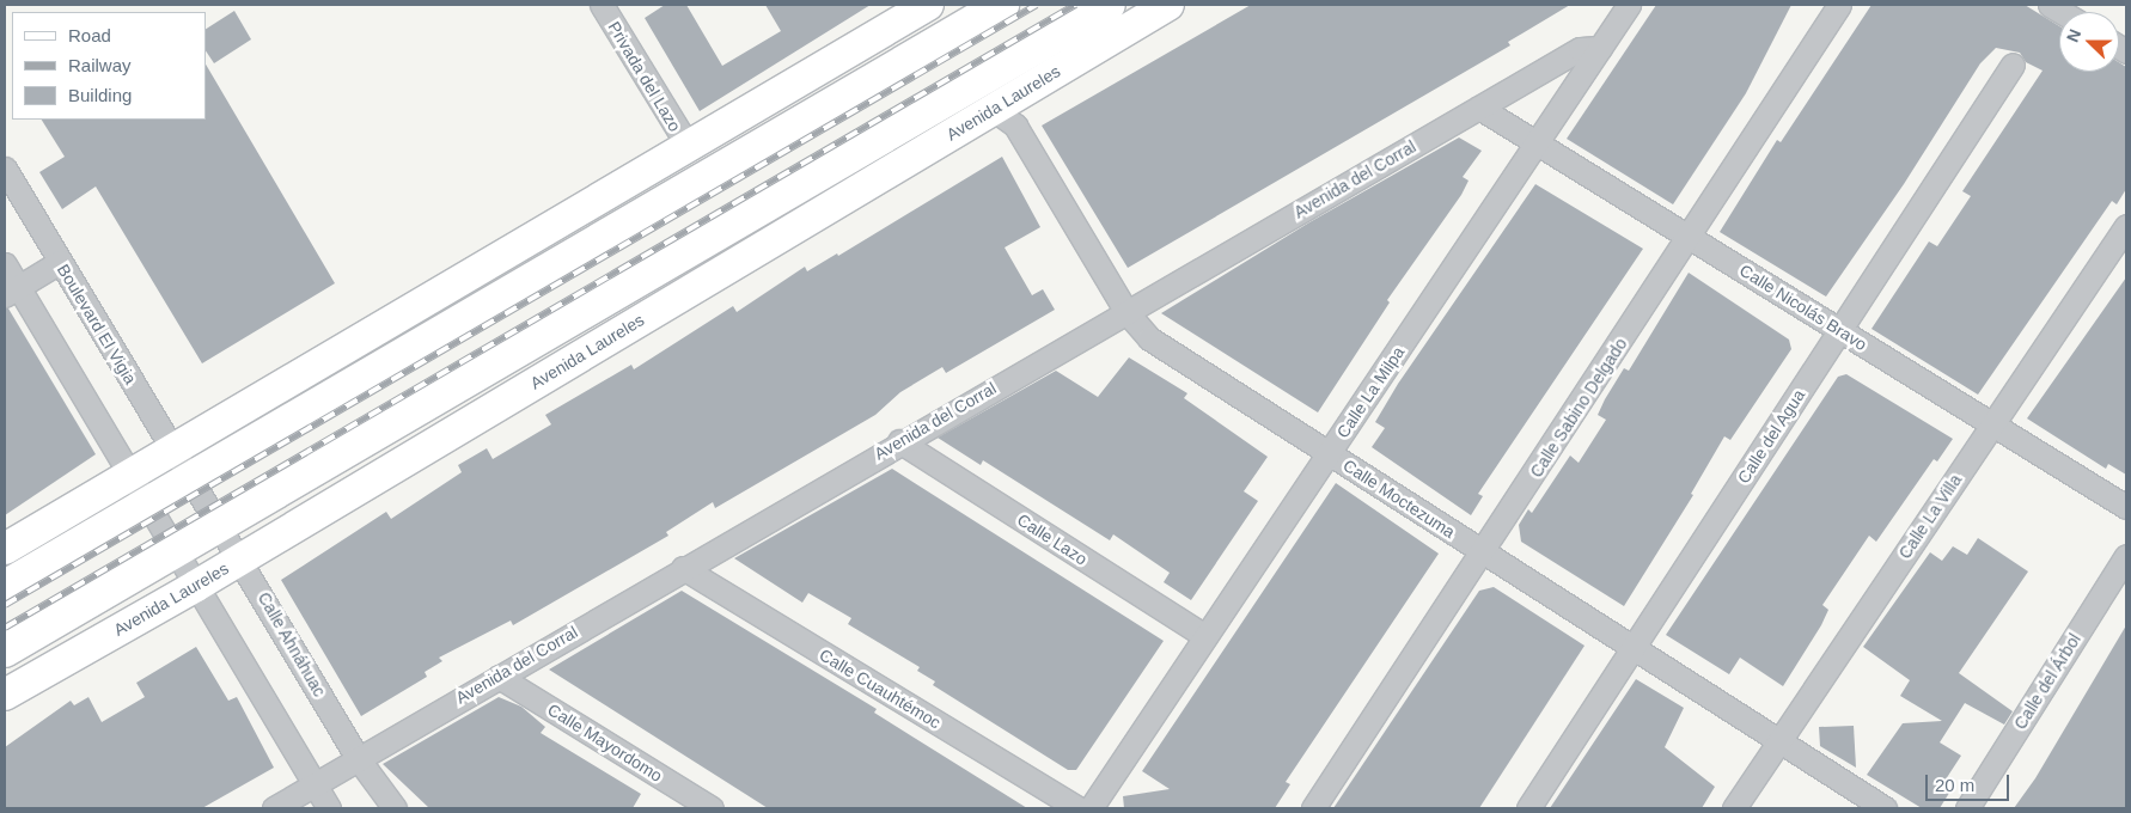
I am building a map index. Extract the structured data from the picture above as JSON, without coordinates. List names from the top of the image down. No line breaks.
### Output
{"streets":{"main road":["Avenida Laureles"],"street":["Privada del Lazo","Avenida del Corral","Calle Nicolás Bravo","Boulevard El Vigia","Calle La Milpa","Calle Sabino Delgado","Calle del Agua","Calle Moctezuma","Calle La Villa","Calle Lazo","Calle Ahnáhuac","Calle del Árbol","Calle Cuauhtémoc","Calle Mayordomo"]},"crossings":[["Avenida Laureles","Calle Moctezuma"],["Avenida Laureles","Calle Ahnáhuac"],["Avenida del Corral","Calle Nicolás Bravo"],["Avenida del Corral","Calle La Milpa"],["Avenida del Corral","Calle Moctezuma"],["Avenida del Corral","Calle Lazo"],["Avenida del Corral","Calle Ahnáhuac"],["Avenida del Corral","Calle Cuauhtémoc"],["Avenida del Corral","Calle Mayordomo"],["Calle Nicolás Bravo","Calle La Milpa"],["Calle Nicolás Bravo","Calle Sabino Delgado"],["Calle Nicolás Bravo","Calle del Agua"],["Calle Nicolás Bravo","Calle La Villa"],["Boulevard El Vigia","Calle Ahnáhuac"],["Calle La Milpa","Calle Moctezuma"],["Calle La Milpa","Calle Lazo"],["Calle Sabino Delgado","Calle Moctezuma"],["Calle del Agua","Calle Moctezuma"],["Calle Moctezuma","Calle La Villa"]],"legend":["Road","Railway","Building"],"scale_bar":"20 m","north":"left"}
